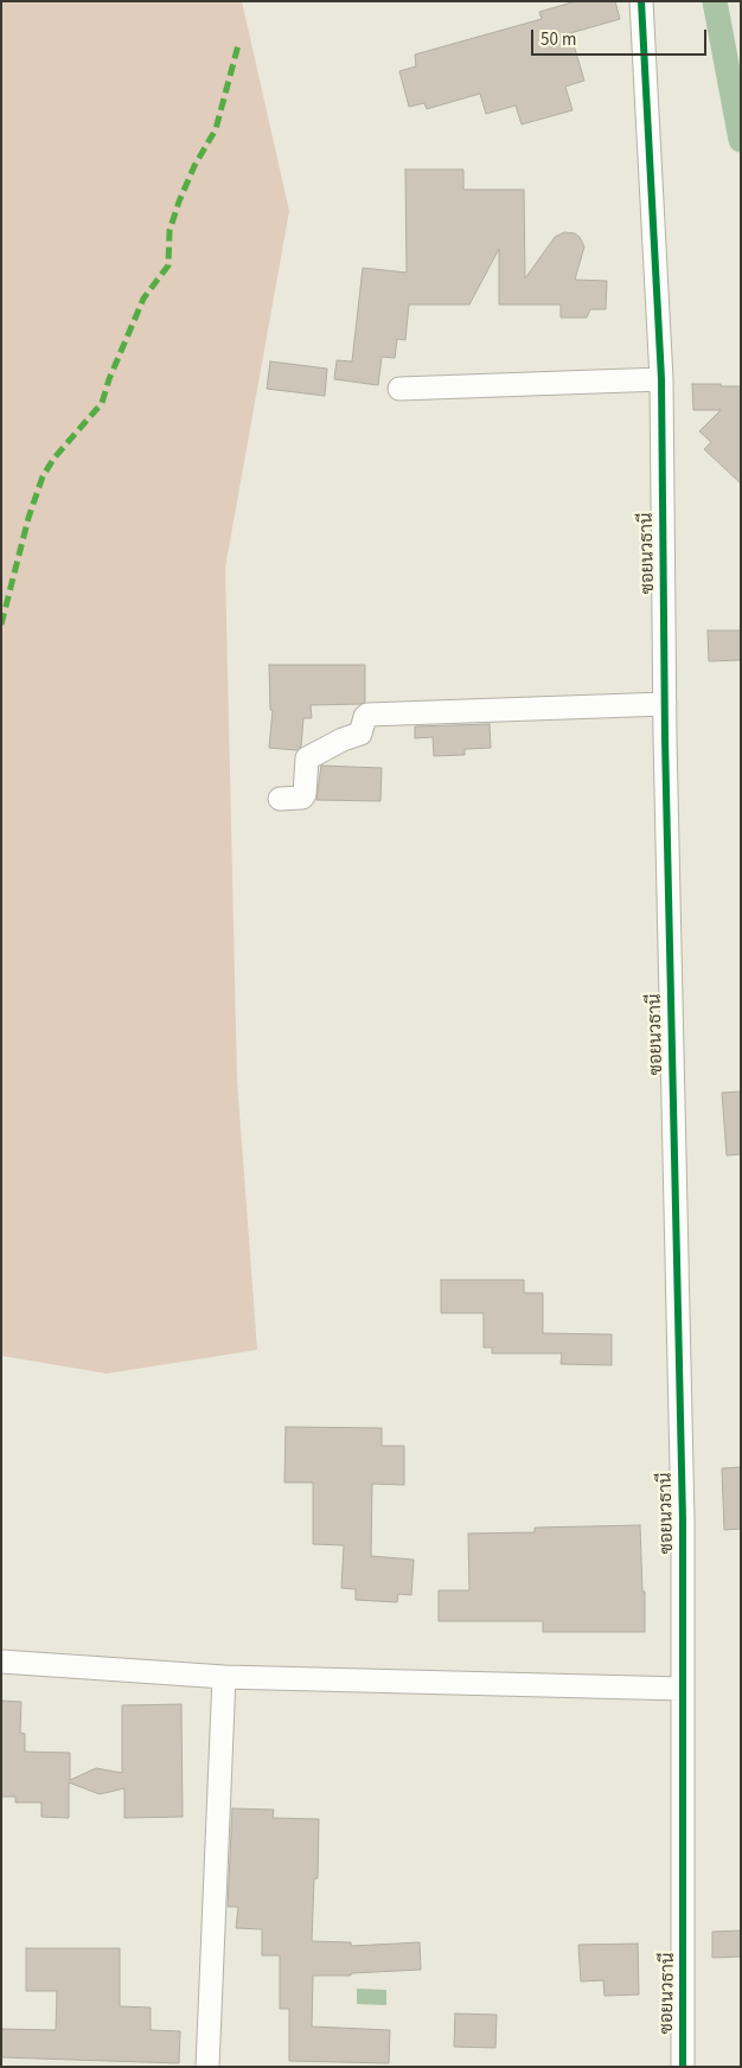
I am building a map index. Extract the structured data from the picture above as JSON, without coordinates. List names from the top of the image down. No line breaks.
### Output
{"streets":{"street":["ซอยนวธานี"]},"scale_bar":"50 m"}
